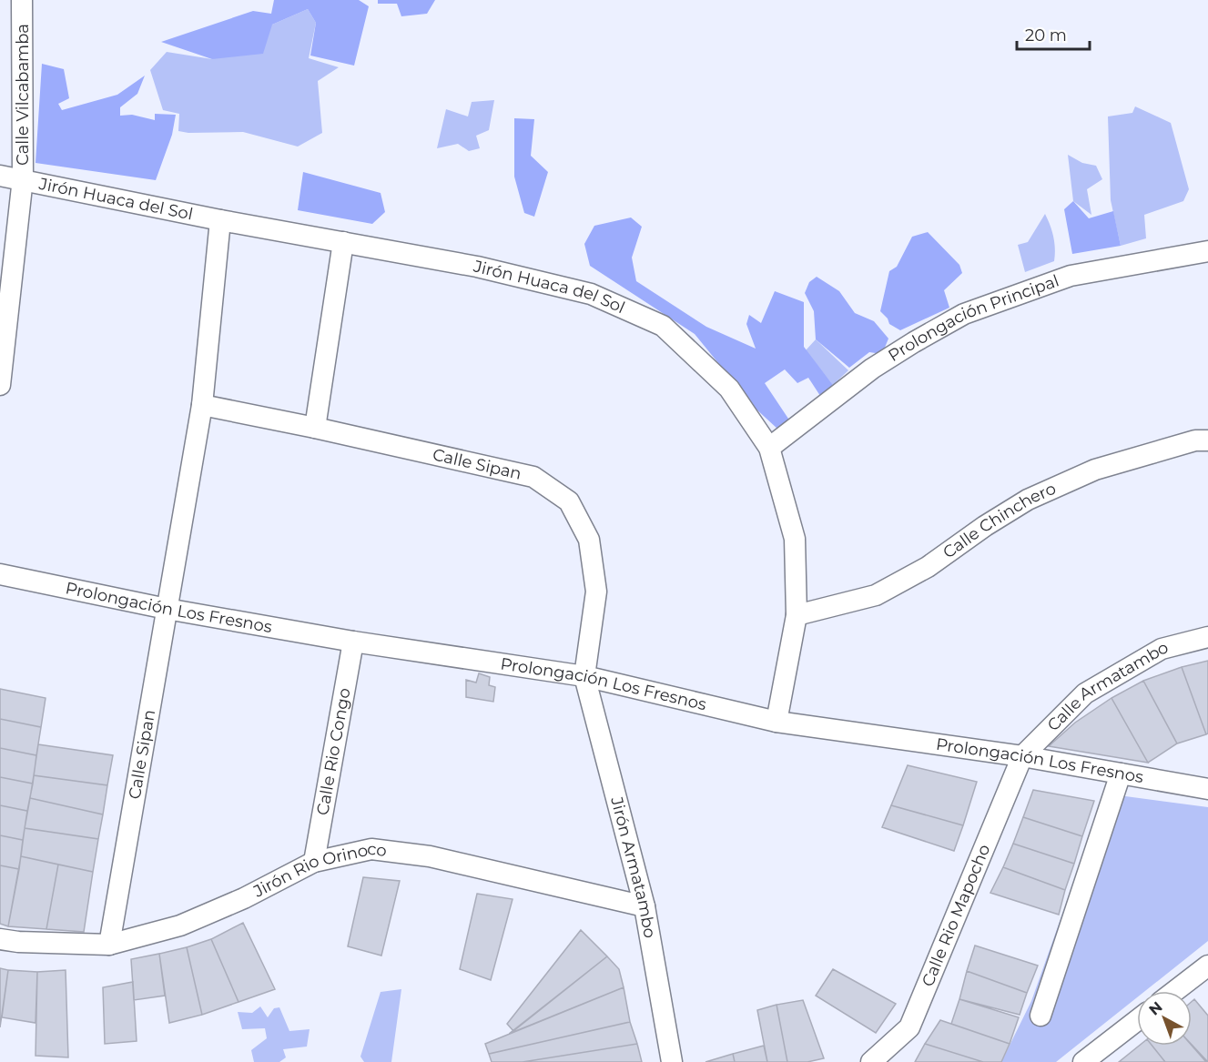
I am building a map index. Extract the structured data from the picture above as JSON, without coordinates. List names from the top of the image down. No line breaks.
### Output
{"streets":{"street":["Calle Vilcabamba","Jirón Huaca del Sol","Prolongación Principal","Calle Sipan","Calle Chinchero","Prolongación Los Fresnos","Calle Armatambo","Calle Rio Congo","Jirón Armatambo","Jirón Rio Orinoco","Calle Rio Mapocho"]},"crossings":[["Calle Vilcabamba","Jirón Huaca del Sol"],["Jirón Huaca del Sol","Prolongación Principal"],["Jirón Huaca del Sol","Calle Sipan"],["Jirón Huaca del Sol","Calle Chinchero"],["Jirón Huaca del Sol","Prolongación Los Fresnos"],["Calle Sipan","Prolongación Los Fresnos"],["Calle Sipan","Jirón Armatambo"],["Calle Sipan","Jirón Rio Orinoco"],["Prolongación Los Fresnos","Calle Armatambo"],["Prolongación Los Fresnos","Calle Rio Congo"],["Prolongación Los Fresnos","Jirón Armatambo"],["Prolongación Los Fresnos","Calle Rio Mapocho"],["Calle Armatambo","Calle Rio Mapocho"],["Calle Rio Congo","Jirón Rio Orinoco"],["Jirón Armatambo","Jirón Rio Orinoco"]],"scale_bar":"20 m","north":"top left"}
